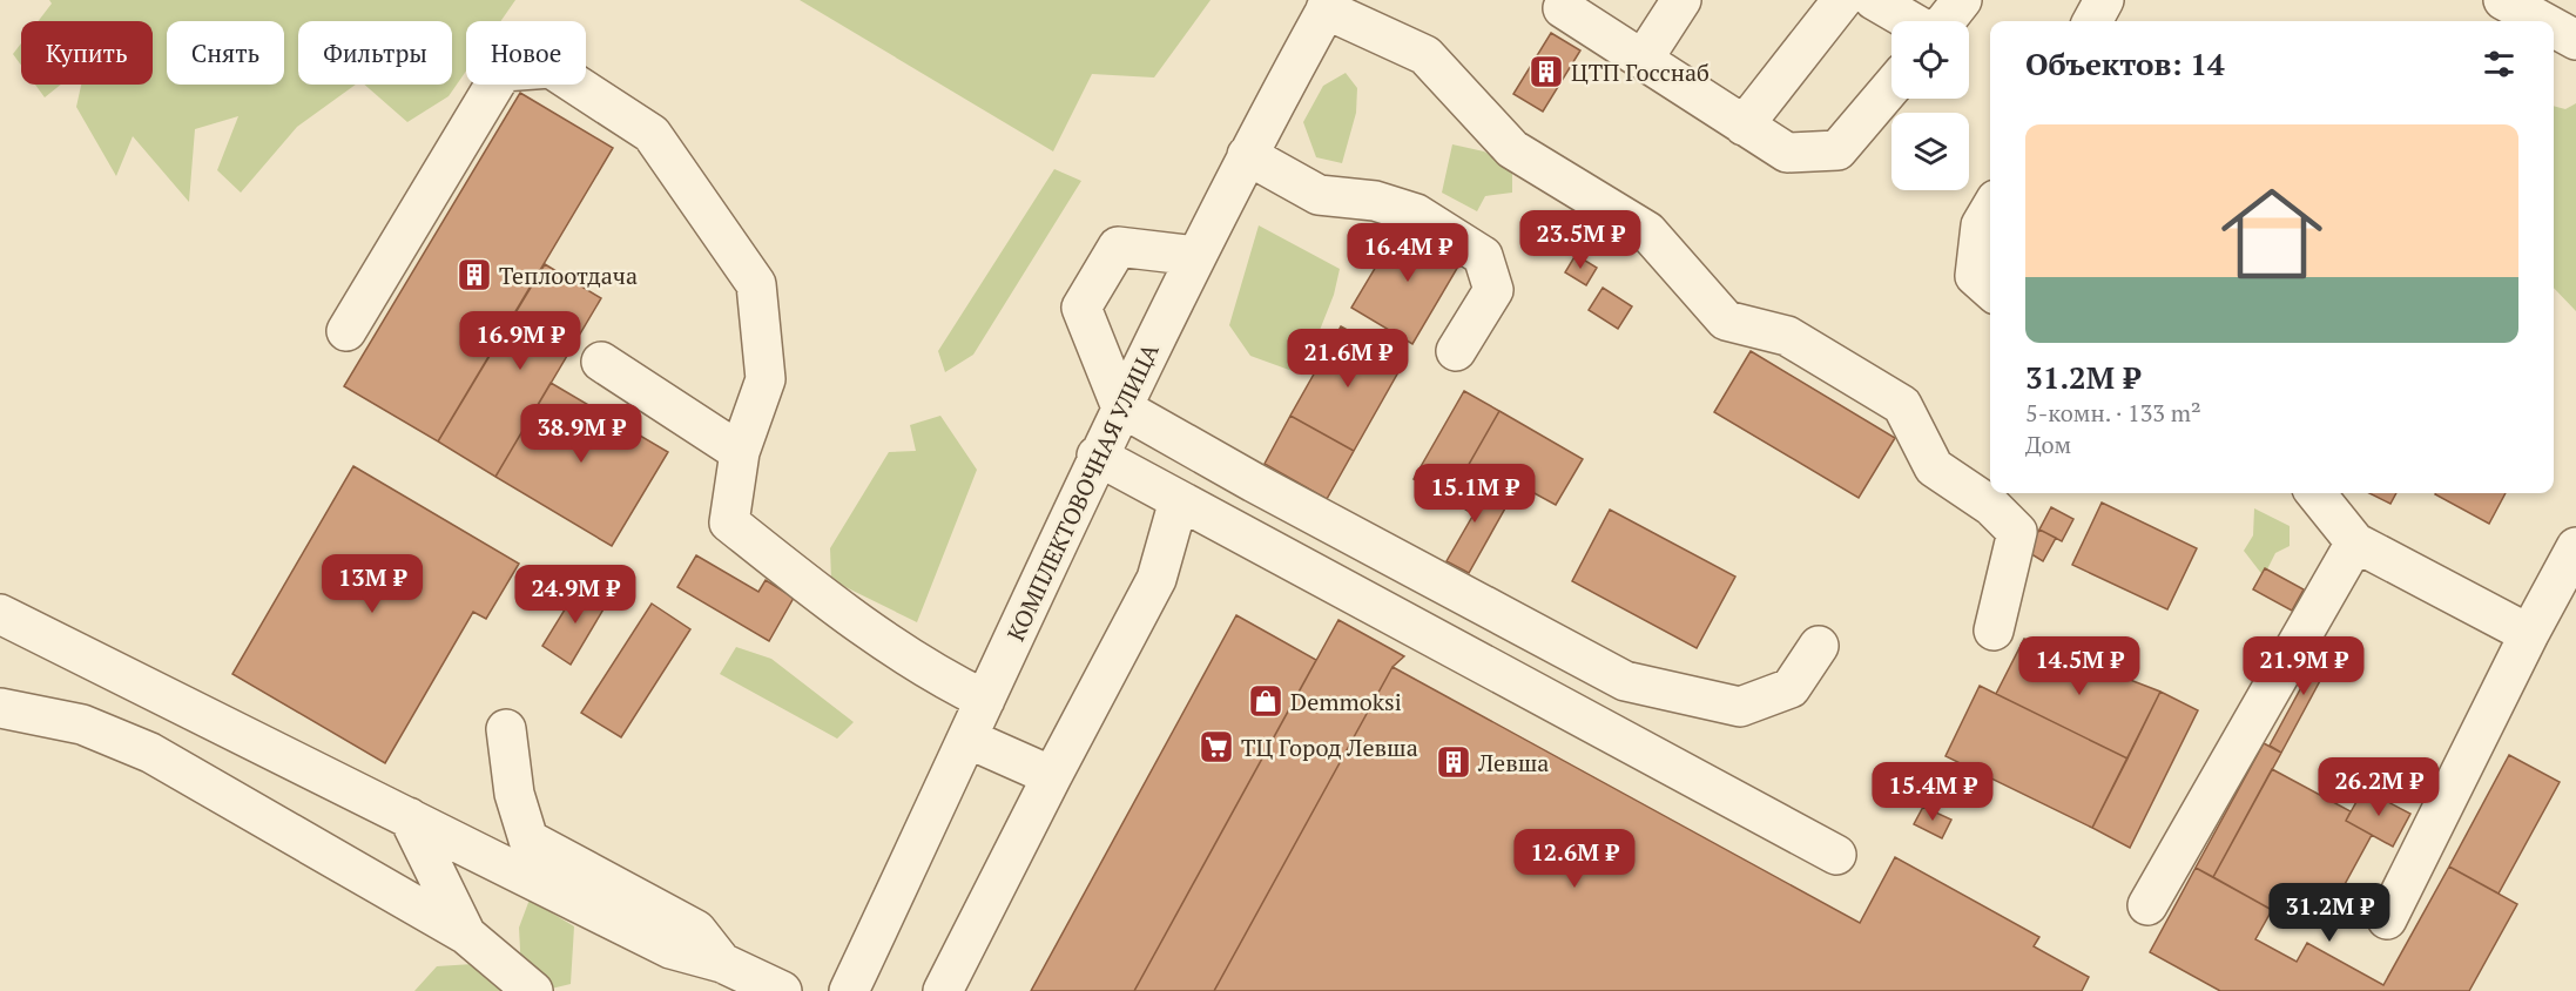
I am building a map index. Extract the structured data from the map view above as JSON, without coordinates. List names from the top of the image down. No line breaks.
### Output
{"streets":{"street":["КОМПЛЕКТОВОЧНАЯ УЛИЦА"]},"places":{"building":["ЦТП Госснаб","Теплоотдача","Левша"],"shop":["Demmoksi"],"supermarket":["ТЦ Город Левша"]},"page":{"chip":["Купить","Снять","Фильтры","Новое"],"heading":"Объектов: 14","list":[{"name":"31.2M ₽","note":"5-комн. · 133 m² · Дом"}],"price":["23.5M ₽","16.4M ₽","16.9M ₽","21.6M ₽","38.9M ₽","15.1M ₽","13M ₽","24.9M ₽","14.5M ₽","21.9M ₽","26.2M ₽","15.4M ₽","12.6M ₽","31.2M ₽"]}}
